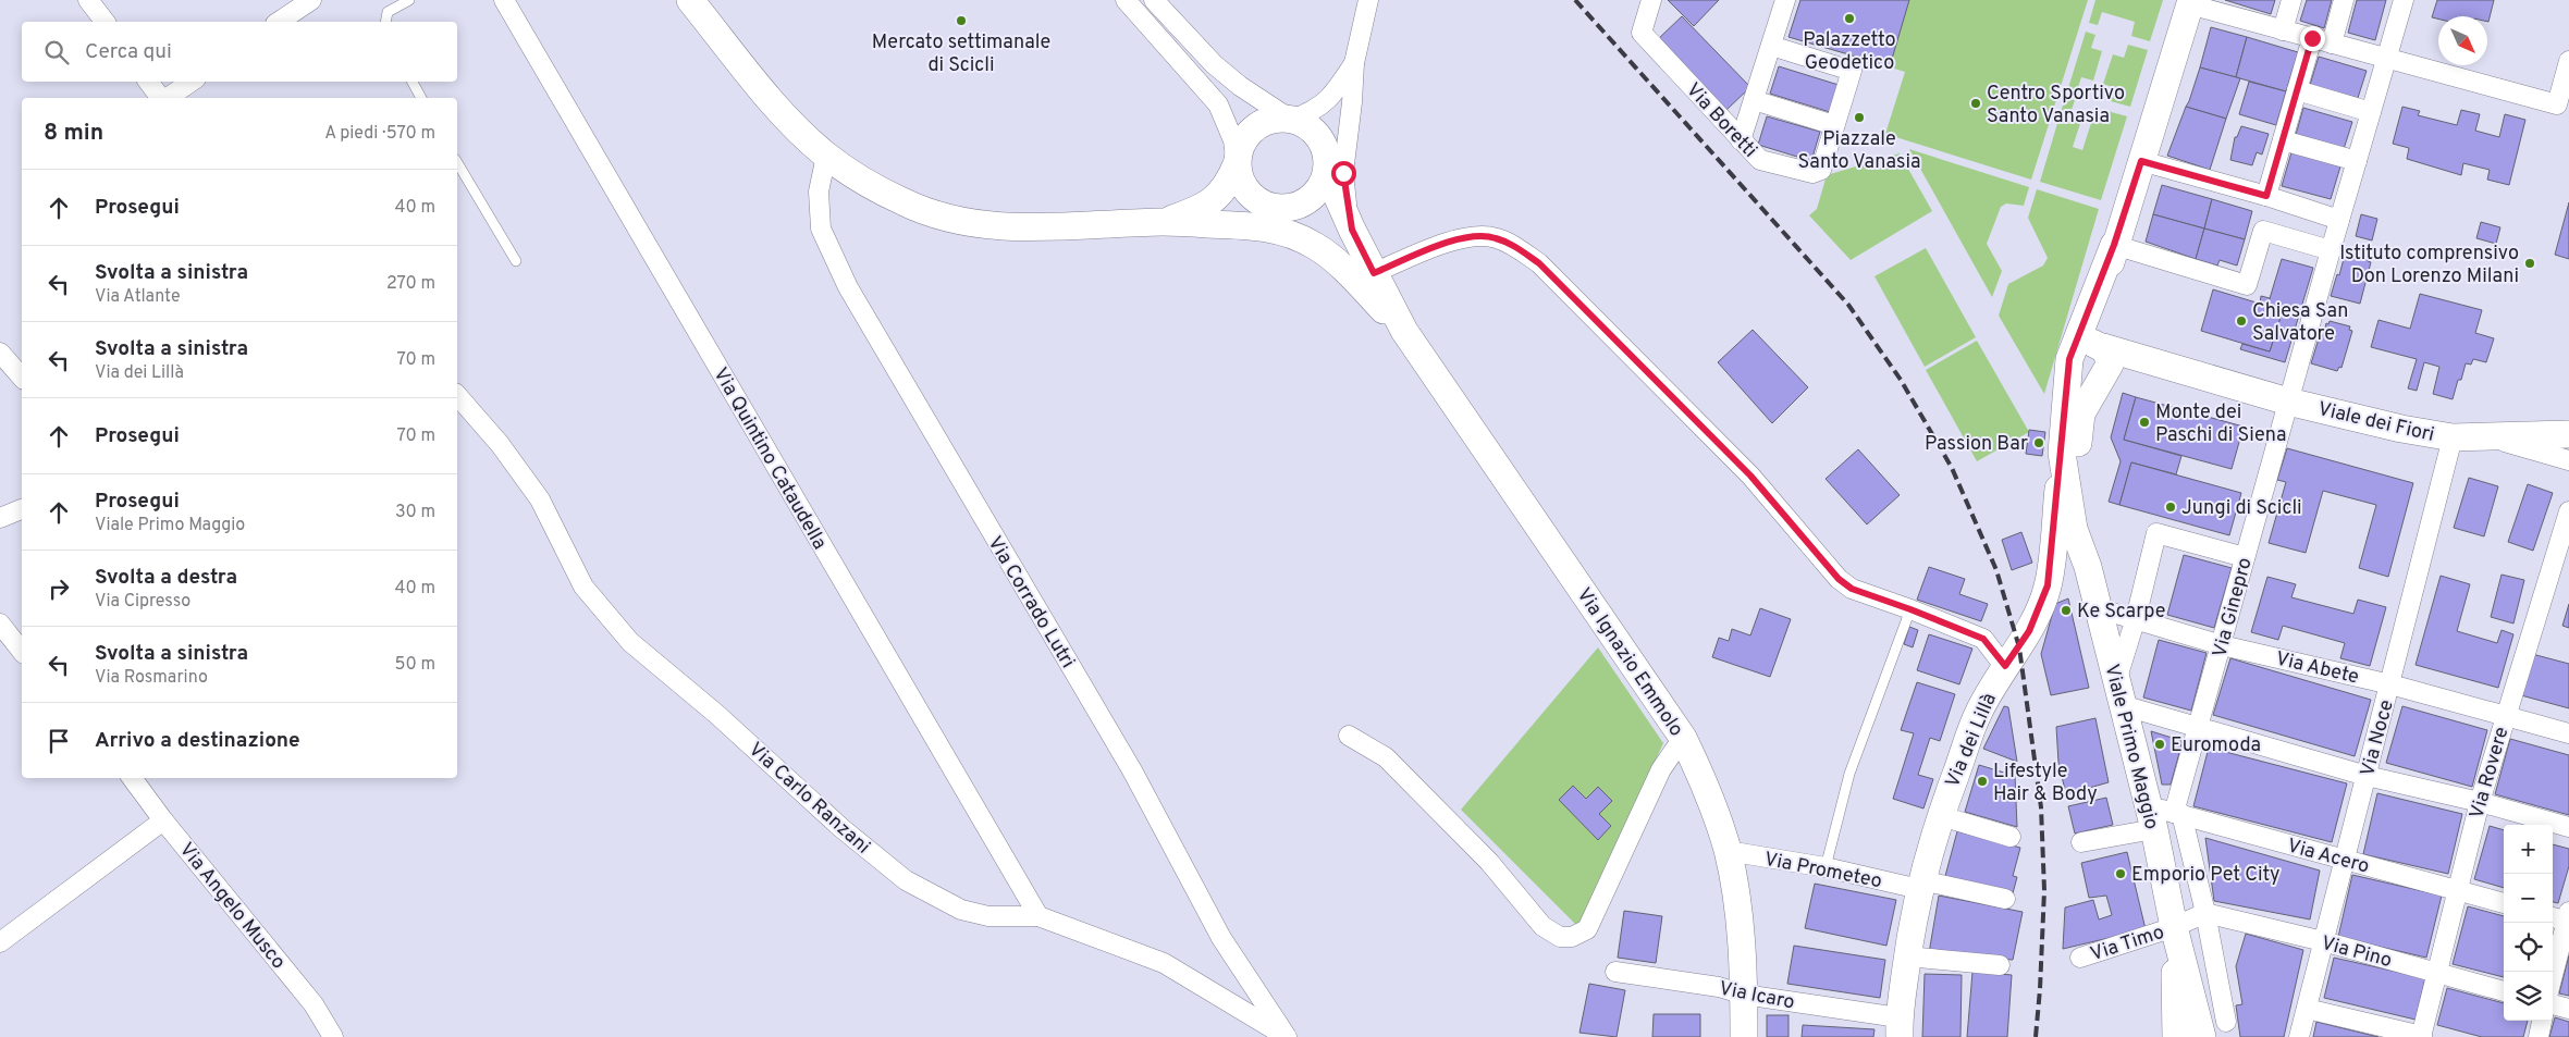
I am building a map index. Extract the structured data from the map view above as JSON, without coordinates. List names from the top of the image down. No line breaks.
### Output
{"streets":{"street":["Via Boretti","Viale dei Fiori","Via Quintino Cataudella","Via Corrado Lutri","Via Ginepro","Via Ignazio Emmolo","Via Abete","Via Noce","Via dei Lillà","Viale Primo Maggio","Via Rovere","Via Carlo Ranzani","Via Acero","Via Prometeo","Via Angelo Musco","Via Timo","Via Pino","Via Icaro"]},"crossings":[["Viale dei Fiori","Via Ginepro"],["Viale dei Fiori","Via Noce"],["Via Quintino Cataudella","Via Carlo Ranzani"],["Via Corrado Lutri","Via Carlo Ranzani"],["Via Ginepro","Via Abete"],["Via Ginepro","Viale Primo Maggio"],["Via Ginepro","Via Acero"],["Via Ignazio Emmolo","Via Prometeo"],["Via Ignazio Emmolo","Via Icaro"],["Via Abete","Via Noce"],["Via Abete","Viale Primo Maggio"],["Via Abete","Via Rovere"],["Via Noce","Via Acero"],["Via Noce","Via Pino"],["Via dei Lillà","Via Prometeo"],["Via dei Lillà","Via Icaro"],["Viale Primo Maggio","Via Acero"],["Viale Primo Maggio","Via Timo"],["Via Rovere","Via Acero"],["Via Rovere","Via Pino"],["Via Timo","Via Pino"]],"places":["Palazzetto Geodetico","Mercato settimanale di Scicli","Centro Sportivo Santo Vanasia","Piazzale Santo Vanasia","Istituto comprensivo Don Lorenzo Milani","Chiesa San Salvatore","Monte dei Paschi di Siena","Passion Bar","Jungi di Scicli","Ke Scarpe","Euromoda","Lifestyle Hair & Body","Emporio Pet City"],"north":"bottom right","page":{"search":"Cerca qui","heading":["8 min","A piedi · 570 m"],"list":[["Prosegui","40 m"],["Svolta a sinistra","Via Atlante","270 m"],["Svolta a sinistra","Via dei Lillà","70 m"],["Prosegui","70 m"],["Prosegui","Viale Primo Maggio","30 m"],["Svolta a destra","Via Cipresso","40 m"],["Svolta a sinistra","Via Rosmarino","50 m"],"Arrivo a destinazione"],"map_buttons":["+","−"]}}
